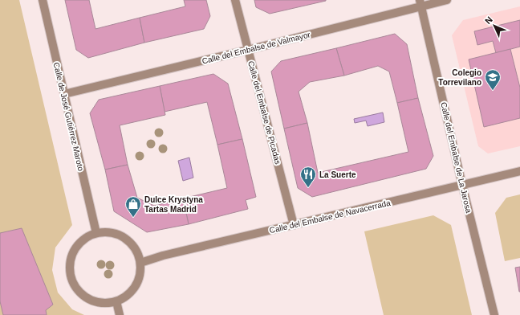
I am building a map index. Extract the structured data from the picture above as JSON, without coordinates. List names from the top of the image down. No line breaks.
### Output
{"streets":{"street":["Calle del Embalse de Valmayor","Calle del Embalse de Picadas","Calle de José Gutiérrez Maroto","Calle del Embalse de La Jarosa","Calle del Embalse de Navacerrada"]},"crossings":[["Calle del Embalse de Valmayor","Calle del Embalse de Picadas"],["Calle del Embalse de Valmayor","Calle de José Gutiérrez Maroto"],["Calle del Embalse de Valmayor","Calle del Embalse de La Jarosa"],["Calle del Embalse de Picadas","Calle del Embalse de Navacerrada"],["Calle de José Gutiérrez Maroto","Calle del Embalse de Navacerrada"],["Calle del Embalse de La Jarosa","Calle del Embalse de Navacerrada"]],"places":{"school or university":["Colegio Torrevilano"],"restaurant":["La Suerte"],"shop":["Dulce Krystyna Tartas Madrid"]},"north":"top left"}
